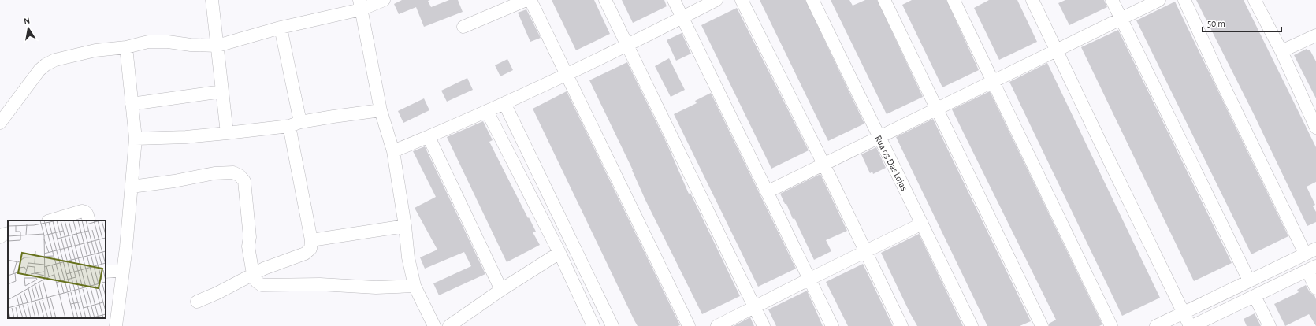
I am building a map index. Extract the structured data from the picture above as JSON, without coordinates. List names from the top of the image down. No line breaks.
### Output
{"streets":{"street":["Rua 03 Das Lojas"]},"scale_bar":"50 m","north":"top"}
